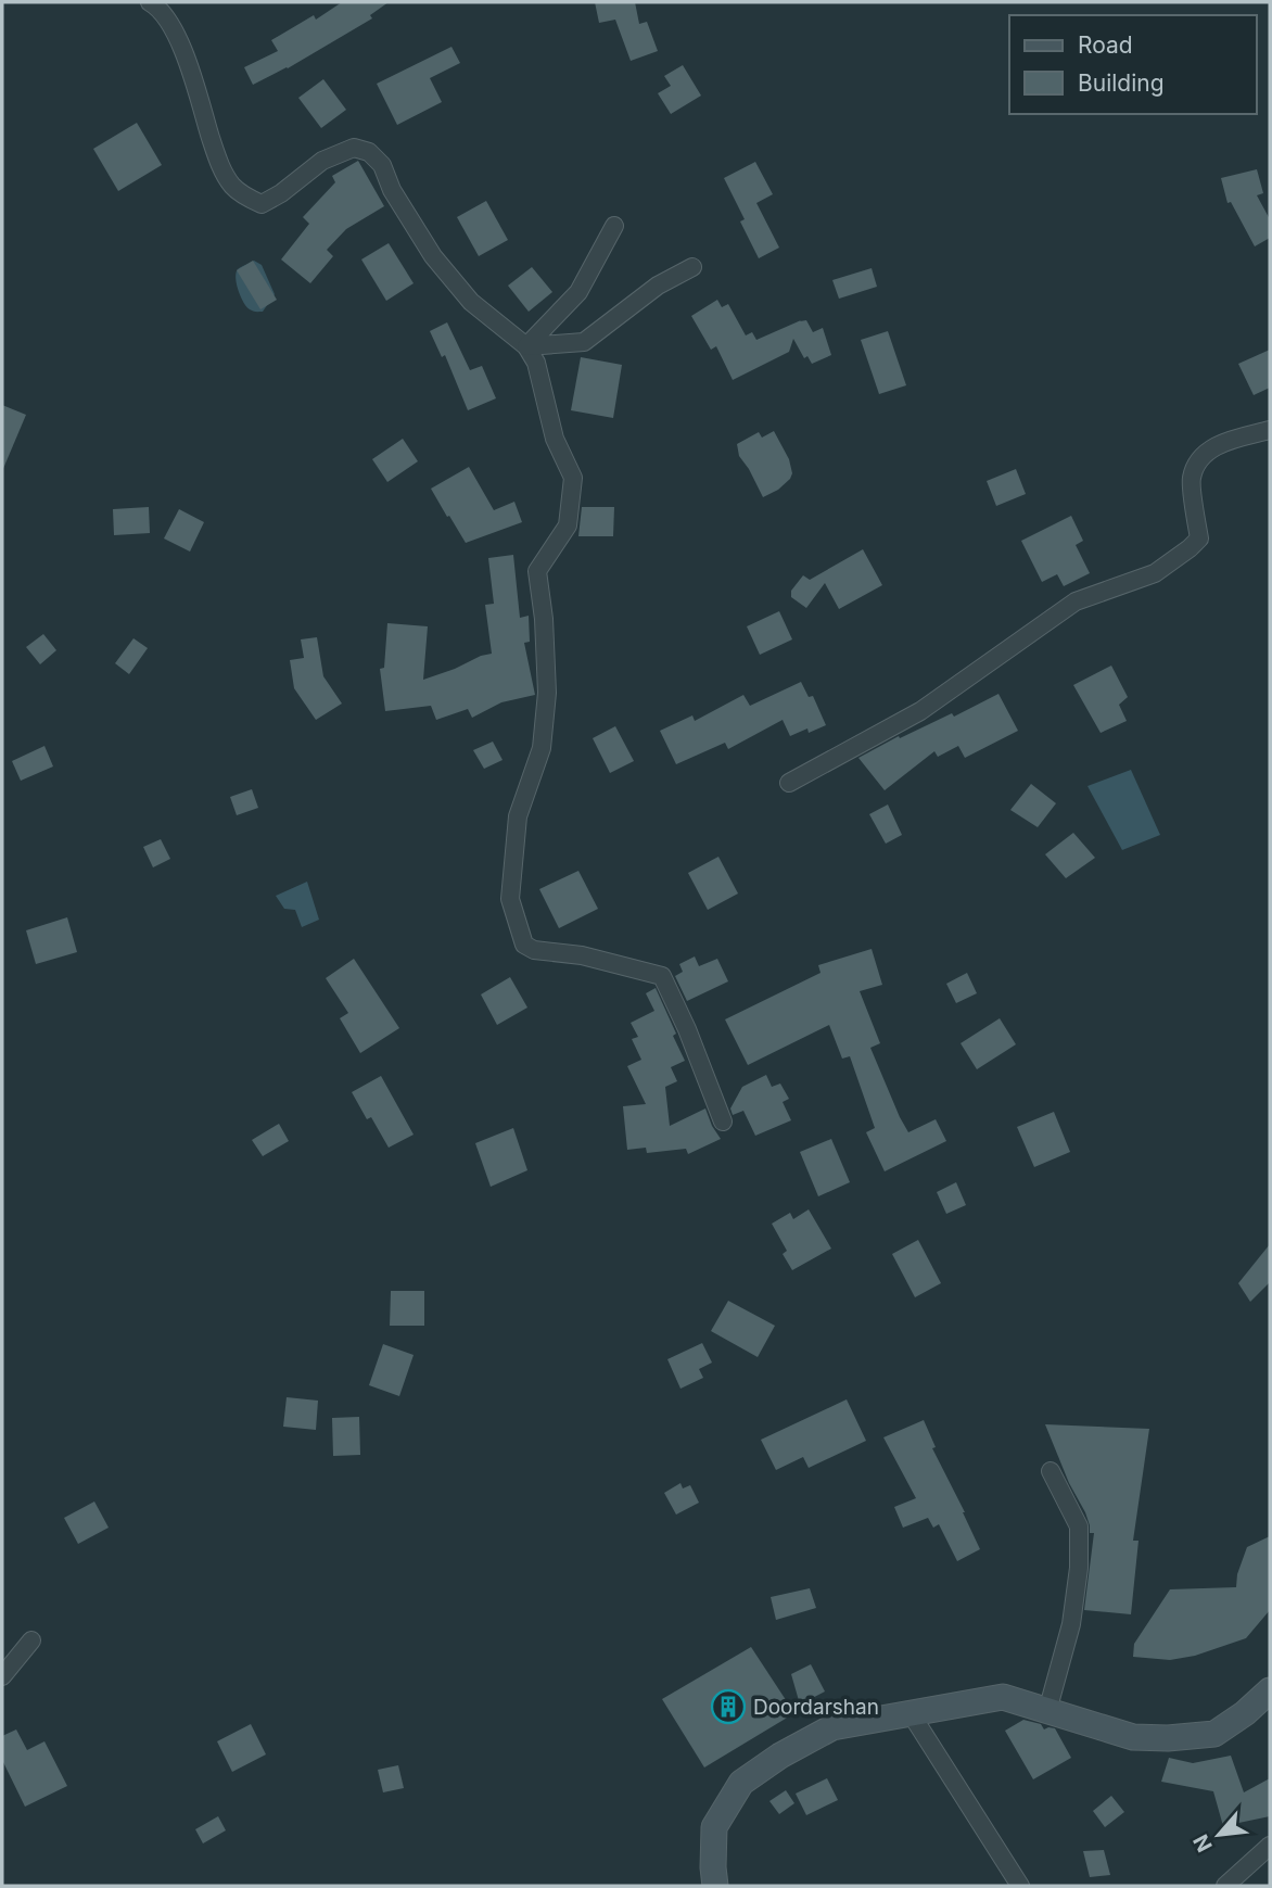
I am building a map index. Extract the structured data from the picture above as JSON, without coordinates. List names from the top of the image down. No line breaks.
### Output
{"places":{"building":["Doordarshan"]},"legend":["Road","Building"],"north":"bottom left"}
